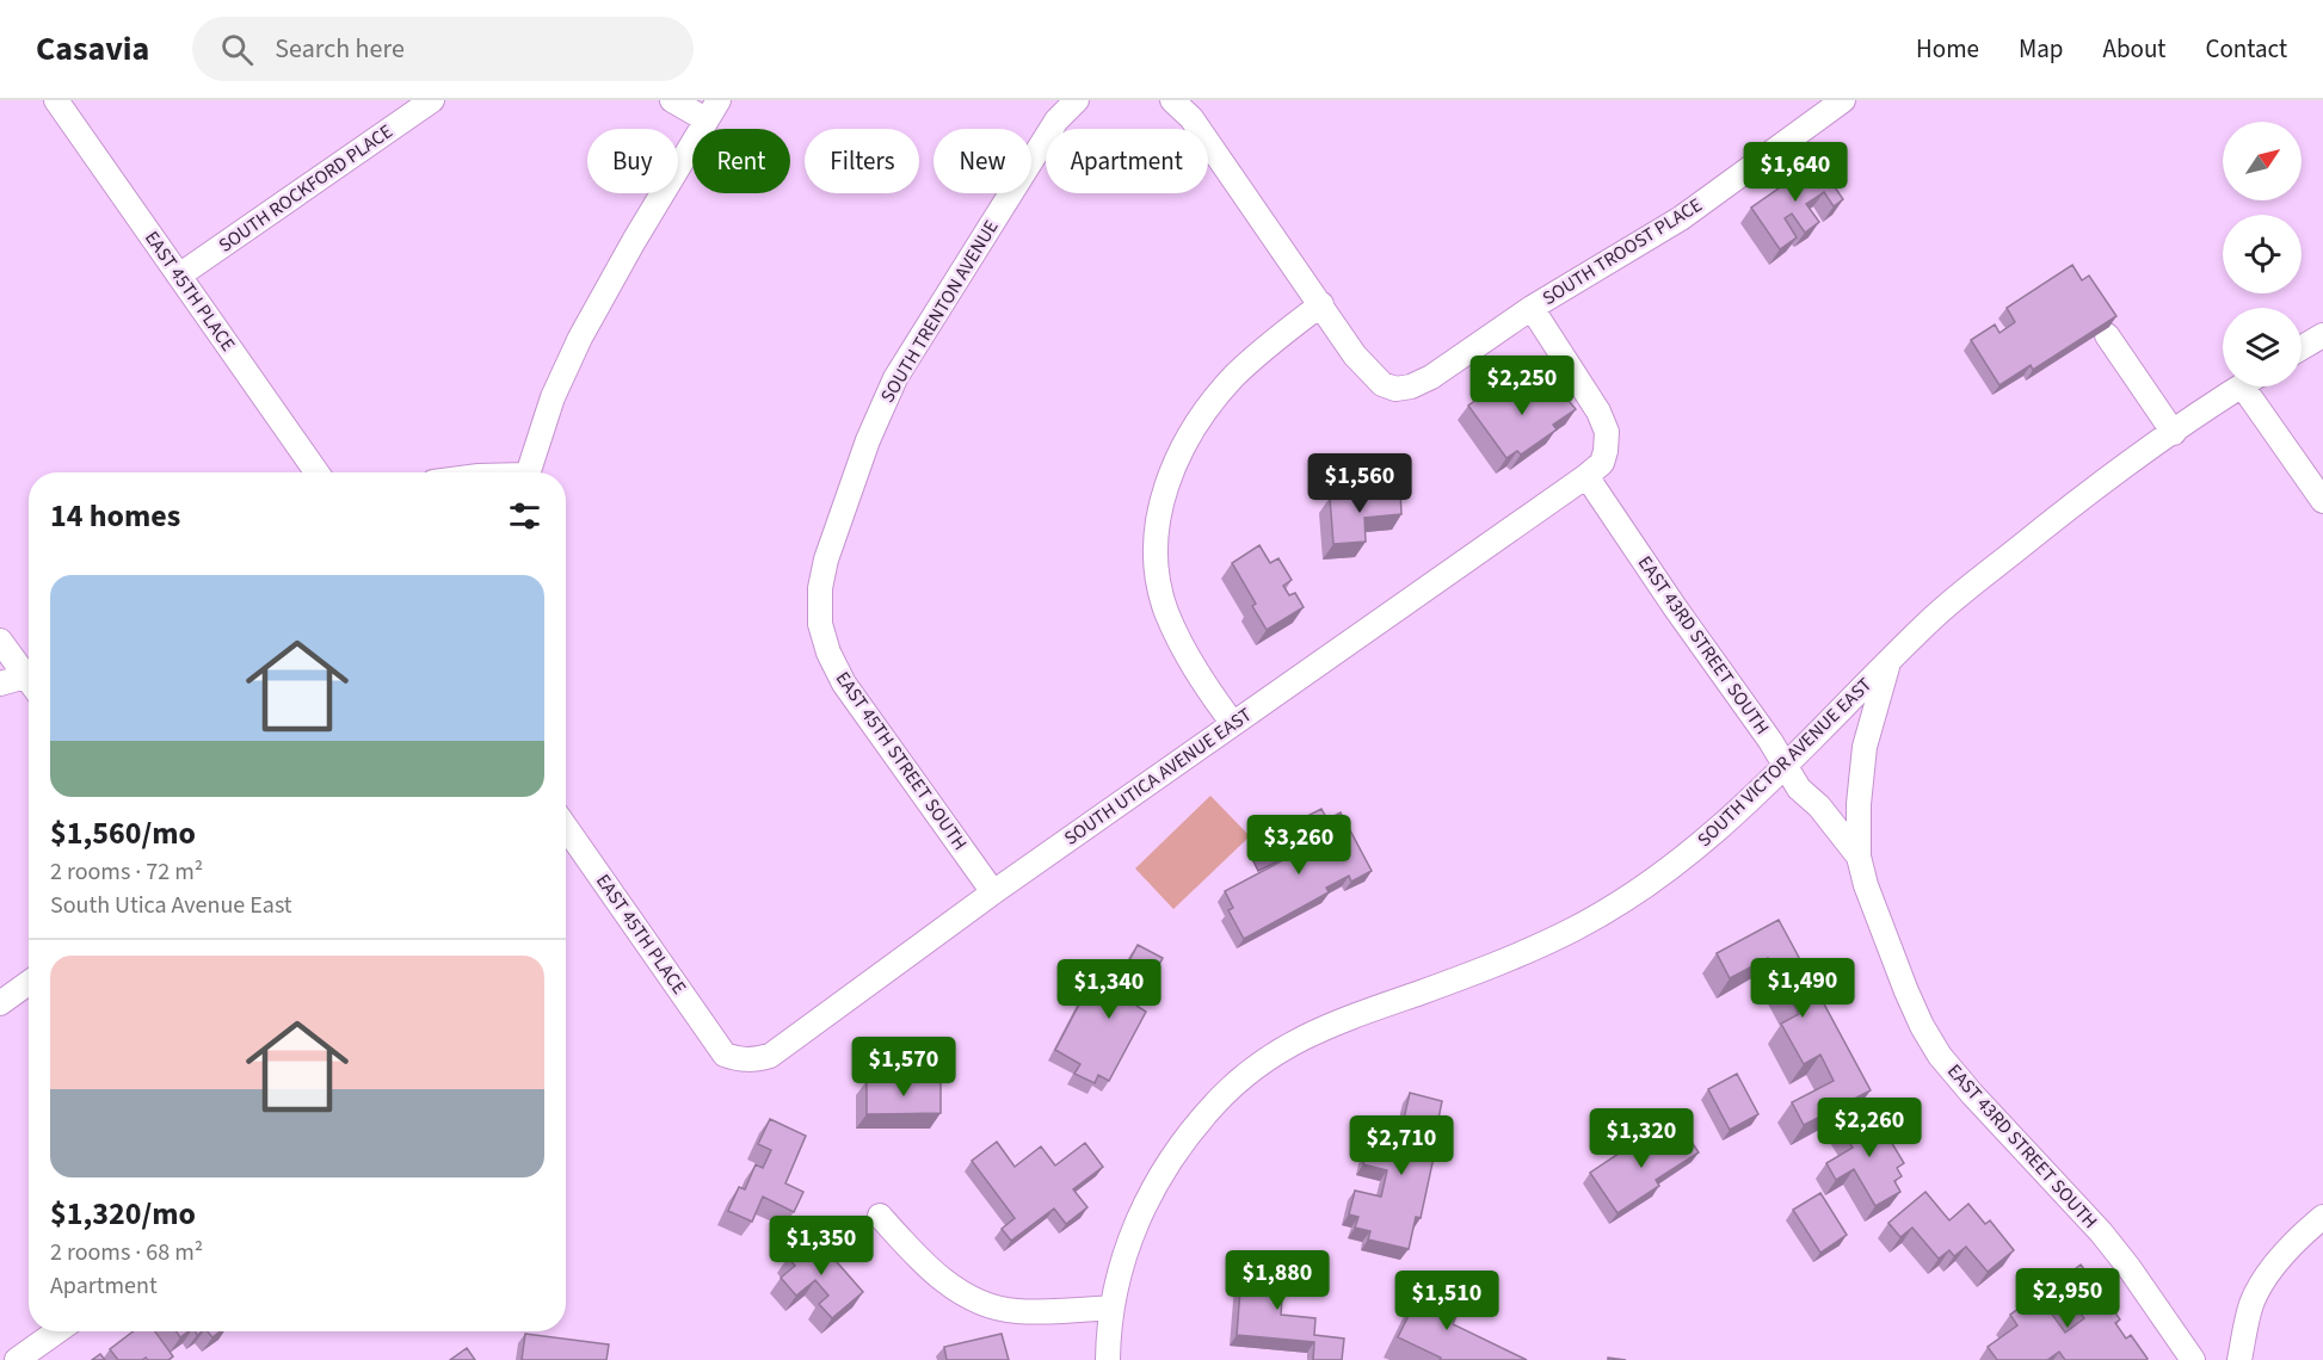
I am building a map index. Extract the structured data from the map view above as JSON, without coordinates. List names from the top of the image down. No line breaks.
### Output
{"streets":{"street":["SOUTH ROCKFORD PLACE","SOUTH TROOST PLACE","EAST 45TH PLACE","SOUTH TRENTON AVENUE","EAST 43RD STREET SOUTH","EAST 45TH STREET SOUTH","SOUTH VICTOR AVENUE EAST","SOUTH UTICA AVENUE EAST"]},"crossings":[["SOUTH ROCKFORD PLACE","EAST 45TH PLACE"],["EAST 45TH PLACE","SOUTH UTICA AVENUE EAST"],["SOUTH TRENTON AVENUE","EAST 45TH STREET SOUTH"],["EAST 43RD STREET SOUTH","SOUTH VICTOR AVENUE EAST"],["EAST 43RD STREET SOUTH","SOUTH UTICA AVENUE EAST"],["EAST 45TH STREET SOUTH","SOUTH UTICA AVENUE EAST"]],"north":"top right","page":{"header":"Casavia","search":"Search here","nav":["Home","Map","About","Contact"],"chip":["Buy","Rent","Filters","New","Apartment"],"price":["$1,640","$2,250","$1,560","$3,260","$1,490","$1,340","$1,570","$2,260","$1,320","$2,710","$1,350","$1,880","$2,950","$1,510"],"heading":"14 homes","list":[{"name":"$1,560/mo","note":"2 rooms · 72 m² · South Utica Avenue East"},{"name":"$1,320/mo","note":"2 rooms · 68 m² · Apartment"}]}}
